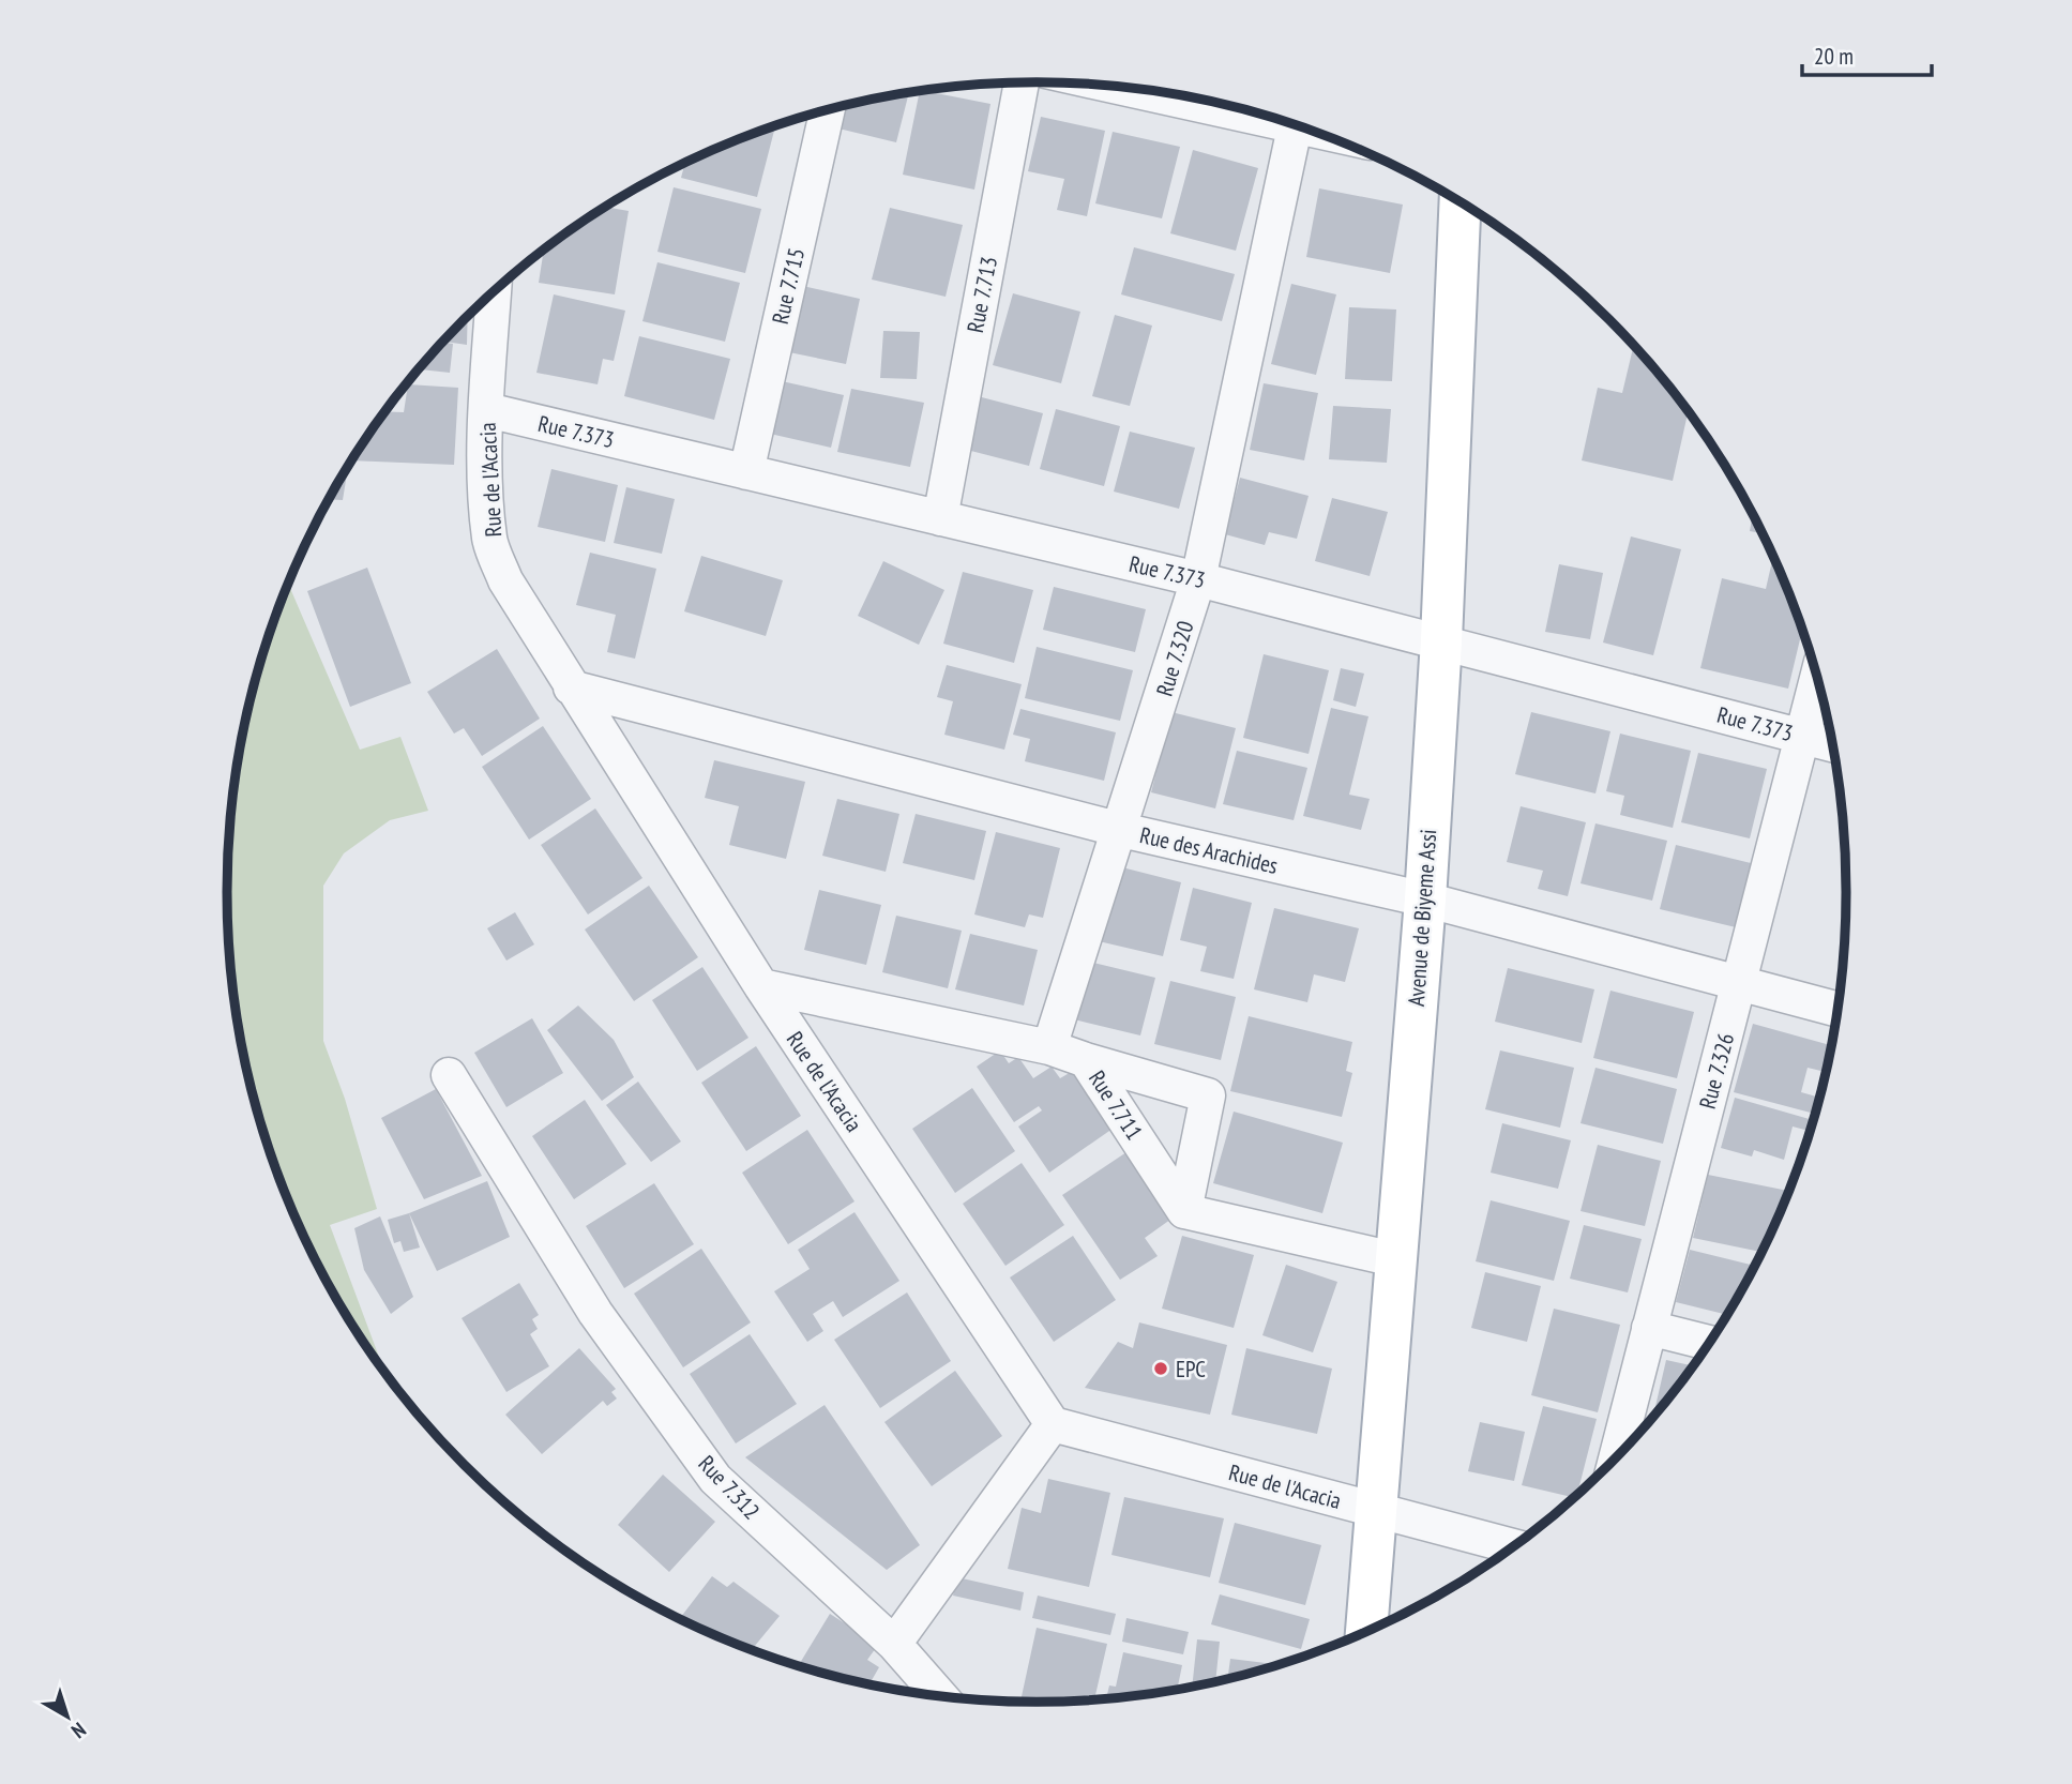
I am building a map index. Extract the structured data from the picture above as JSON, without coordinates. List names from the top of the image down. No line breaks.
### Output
{"streets":{"main road":["Avenue de Biyeme Assi"],"street":["Rue 7.715","Rue 7.713","Rue 7.373","Rue de l'Acacia","Rue 7.320","Rue des Arachides","Rue 7.326","Rue 7.711","Rue 7.312"]},"crossings":[["Rue 7.715","Rue 7.373"],["Rue 7.713","Rue 7.373"],["Rue 7.373","Rue de l'Acacia"],["Rue 7.373","Rue 7.320"],["Rue 7.373","Avenue de Biyeme Assi"],["Rue 7.373","Rue 7.326"],["Rue de l'Acacia","Rue des Arachides"],["Rue de l'Acacia","Avenue de Biyeme Assi"],["Rue de l'Acacia","Rue 7.711"],["Rue 7.320","Rue des Arachides"],["Rue 7.320","Rue 7.711"],["Rue des Arachides","Avenue de Biyeme Assi"],["Rue des Arachides","Rue 7.326"]],"places":["EPC"],"scale_bar":"20 m","north":"bottom right"}
